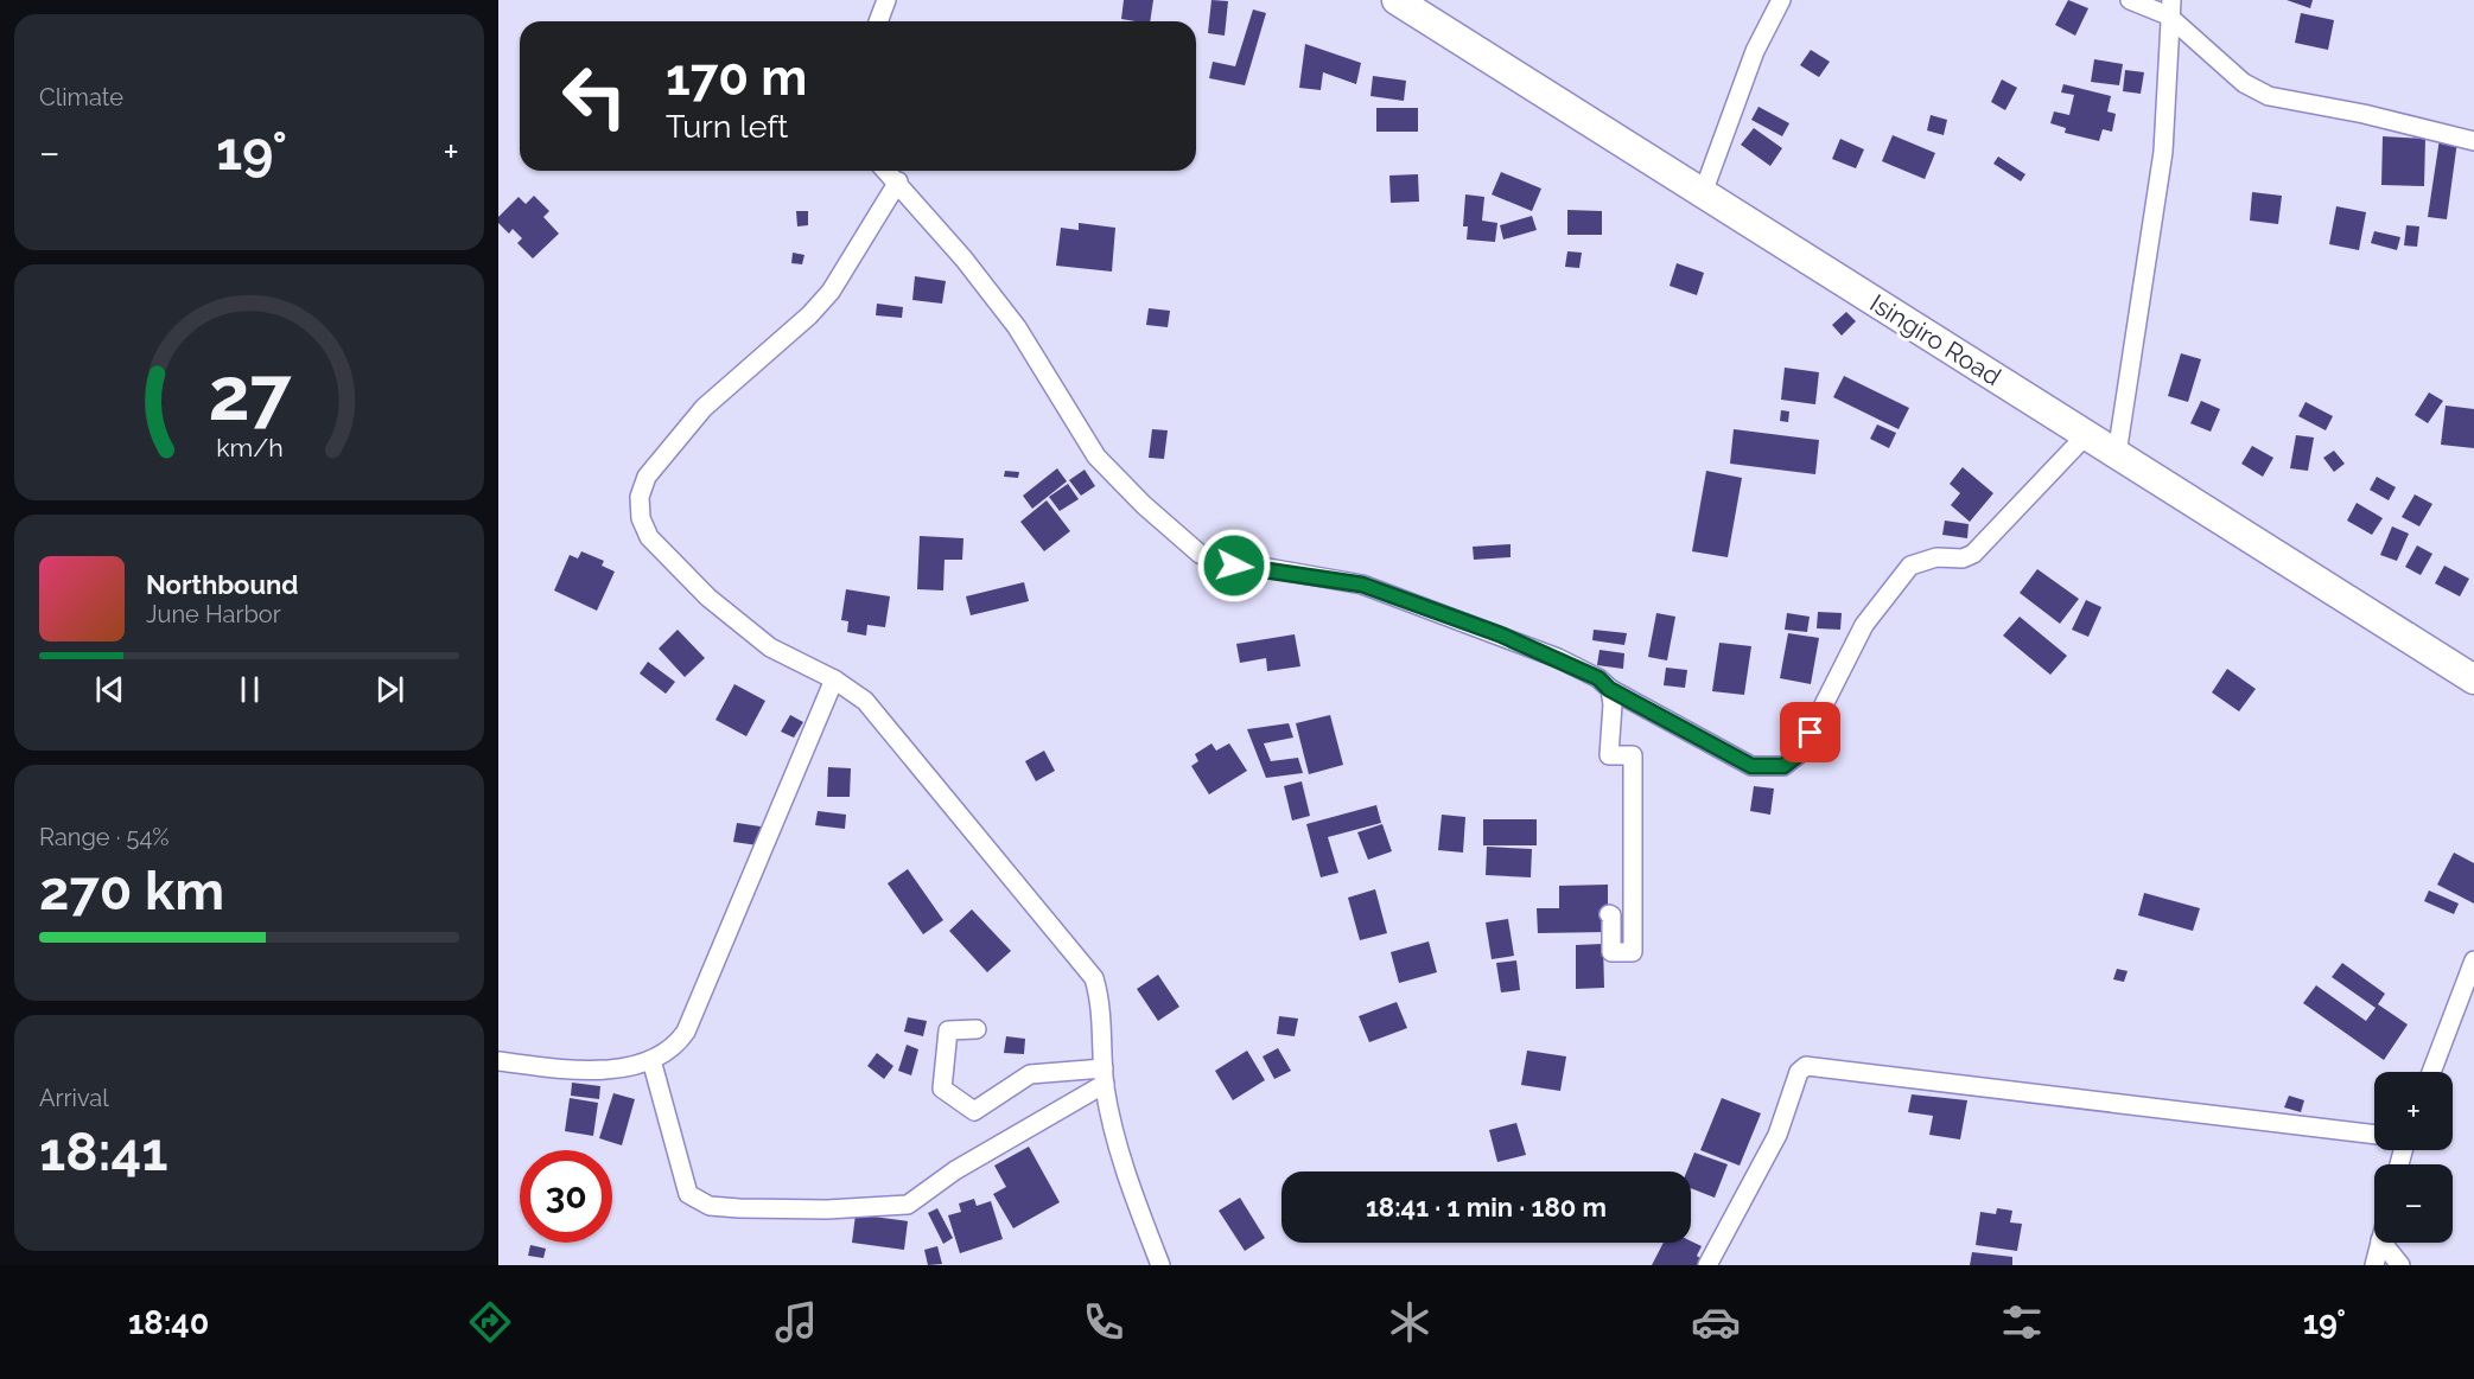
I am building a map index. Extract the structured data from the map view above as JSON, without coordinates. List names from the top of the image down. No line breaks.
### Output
{"streets":{"main road":["Isingiro Road"]},"page":{"tile":["Climate",["Range · 54%","270 km"],["Arrival","18:41"]],"turn":["170 m","Turn left"],"heat":["−","19°","+"],"song":["Northbound","June Harbor"],"map_buttons":["+","−"],"limit":"30","trip":"18:41 · 1 min · 180 m","tabs":["18:40","19°"],"gauge":["27","km/h"]}}
